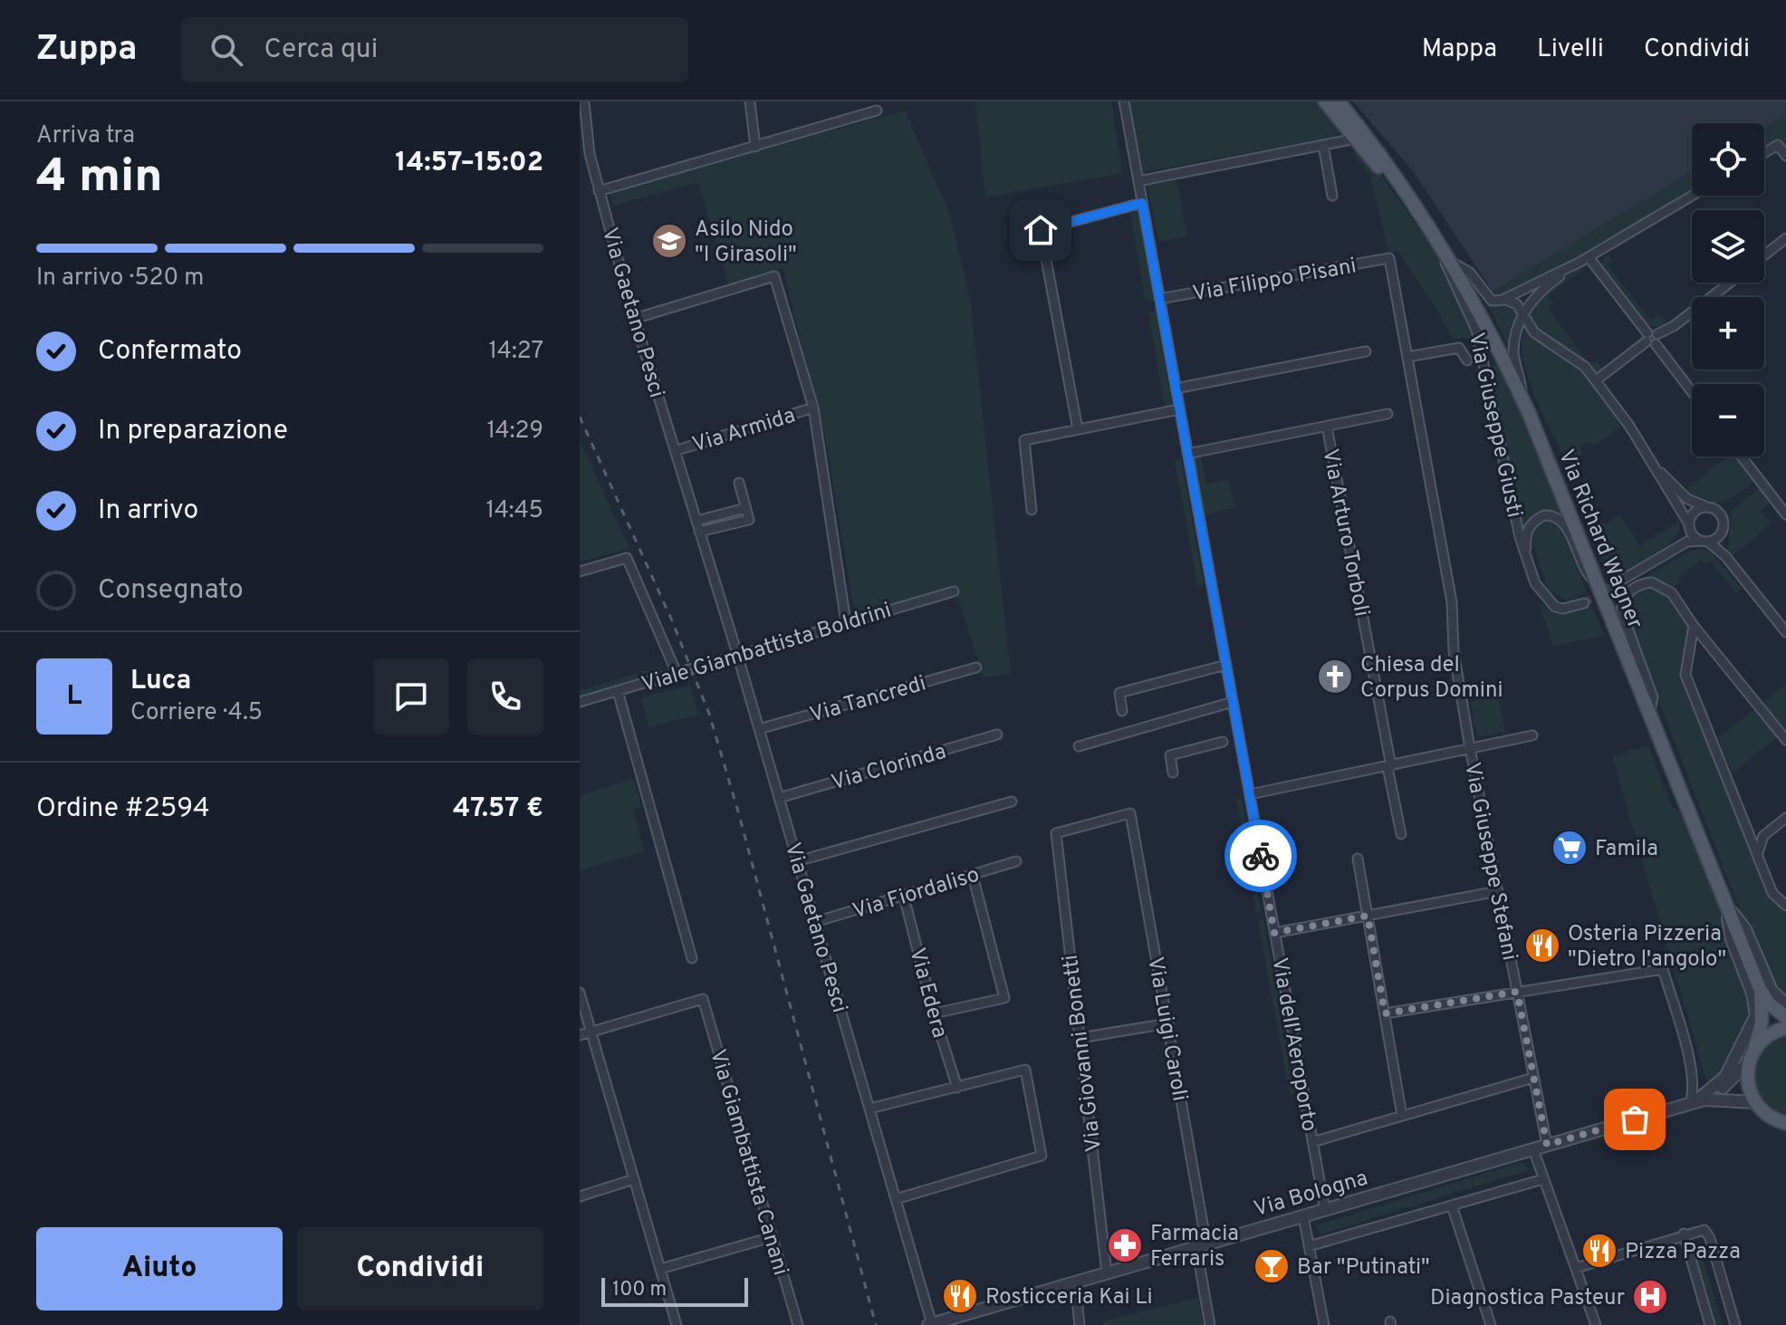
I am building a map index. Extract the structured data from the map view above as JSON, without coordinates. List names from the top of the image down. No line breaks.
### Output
{"streets":{"main road":["Via Richard Wagner","Via Bologna"],"street":["Via Filippo Pisani","Via Gaetano Pesci","Via Giuseppe Giusti","Via Armida","Via Arturo Torboli","Viale Giambattista Boldrini","Via Tancredi","Via Clorinda","Via Giuseppe Stefani","Via Fiordaliso","Via Edera","Via Luigi Caroli","Via dell'Aeroporto","Via Giovanni Bonetti","Via Giambattista Canani"]},"crossings":[["Via Filippo Pisani","Via Giuseppe Stefani"],["Via Filippo Pisani","Via dell'Aeroporto"],["Via Gaetano Pesci","Via Armida"],["Via Gaetano Pesci","Viale Giambattista Boldrini"],["Via Gaetano Pesci","Via Tancredi"],["Via Gaetano Pesci","Via Clorinda"],["Via Gaetano Pesci","Via Fiordaliso"],["Via Gaetano Pesci","Via Bologna"],["Via Giuseppe Giusti","Via Richard Wagner"],["Via Richard Wagner","Via Bologna"],["Via Giuseppe Stefani","Via Bologna"],["Via Fiordaliso","Via Edera"],["Via Luigi Caroli","Via Giovanni Bonetti"],["Via Luigi Caroli","Via Bologna"],["Via dell'Aeroporto","Via Bologna"],["Via Giovanni Bonetti","Via Bologna"]],"places":{"school or university":["Asilo Nido \"I Girasoli\""],"church":["Chiesa del Corpus Domini"],"supermarket":["Famila"],"restaurant":["Osteria Pizzeria \"Dietro l'angolo\"","Pizza Pazza","Rosticceria Kai Li"],"pharmacy":["Farmacia Ferraris"],"bar":["Bar \"Putinati\""],"hospital":["Diagnostica Pasteur"]},"scale_bar":"100 m","page":{"header":"Zuppa","search":"Cerca qui","nav":["Mappa","Livelli","Condividi"],"heading":["4 min","Arriva tra","14:57–15:02"],"panel":["Luca","Corriere · 4.5","Ordine #2594","47.57 €"],"map_buttons":["+","−"],"bar":"In arrivo · 520 m","list":[["Confermato","14:27"],["In preparazione","14:29"],["In arrivo","14:45"],"Consegnato"],"round":"L","buttons":["Aiuto","Condividi"],"scale":"100 m"}}
